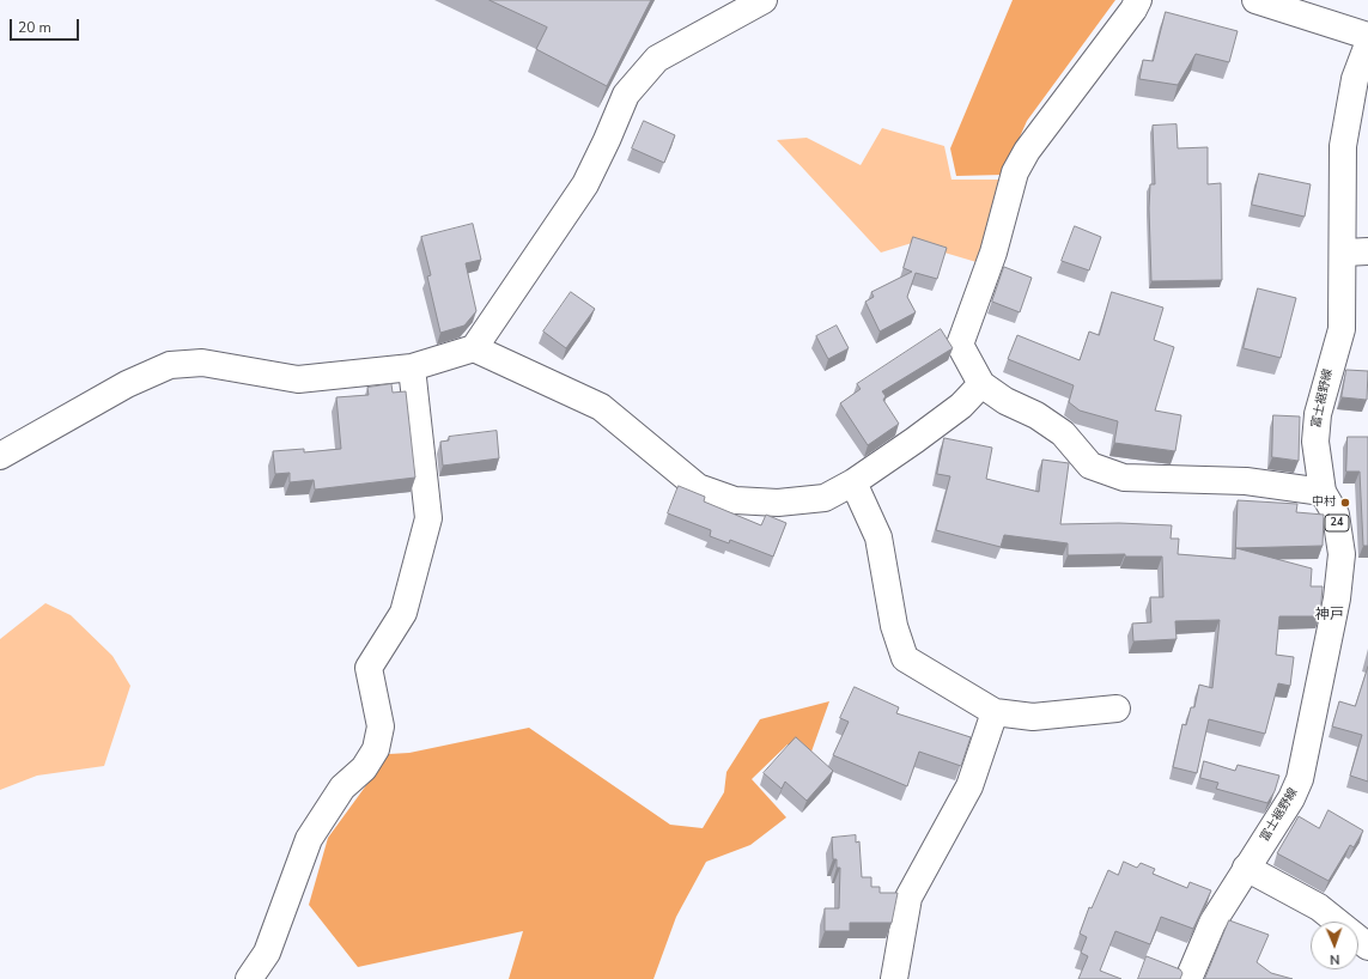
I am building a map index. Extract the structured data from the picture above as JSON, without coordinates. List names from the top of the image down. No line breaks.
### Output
{"streets":{"street":["富士裾野線","24"]},"districts":["神戸"],"places":["中村"],"scale_bar":"20 m","north":"bottom"}
